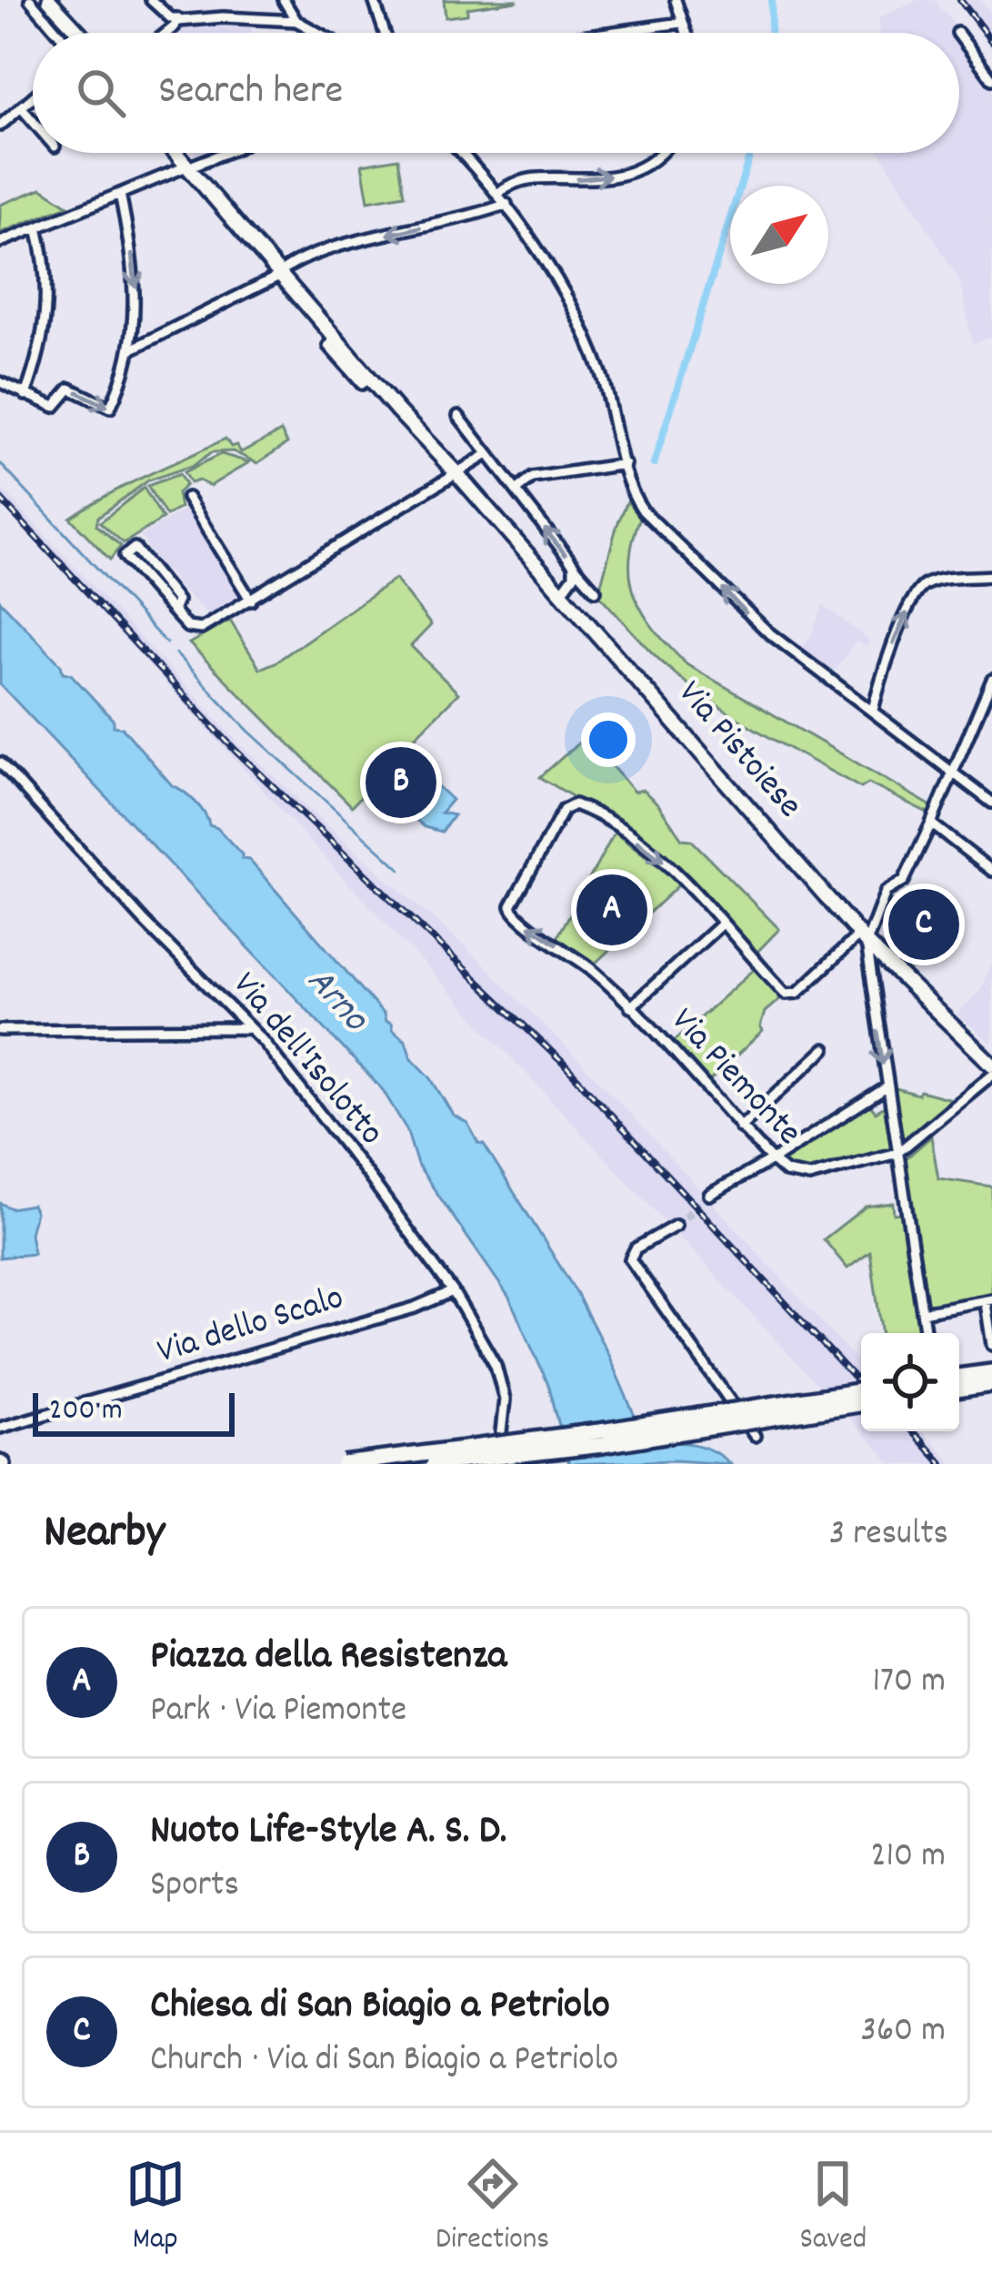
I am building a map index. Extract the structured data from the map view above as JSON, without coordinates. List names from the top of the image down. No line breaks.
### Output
{"streets":{"main road":["Via Pistoiese"],"street":["Via dell'Isolotto","Via Piemonte","Via dello Scalo"]},"crossings":[["Via dell'Isolotto","Via dello Scalo"]],"water":["Arno"],"scale_bar":"200 m","north":"top right","page":{"search":"Search here","pins":["B","A","C"],"scale":"200 m","heading":["Nearby","3 results"],"list":[{"mark":"A","name":"Piazza della Resistenza","note":"Park · Via Piemonte","value":"170 m"},{"mark":"B","name":"Nuoto Life-Style A. S. D.","note":"Sports","value":"210 m"},{"mark":"C","name":"Chiesa di San Biagio a Petriolo","note":"Church · Via di San Biagio a Petriolo","value":"360 m"}],"nav":["Map","Directions","Saved"]}}
